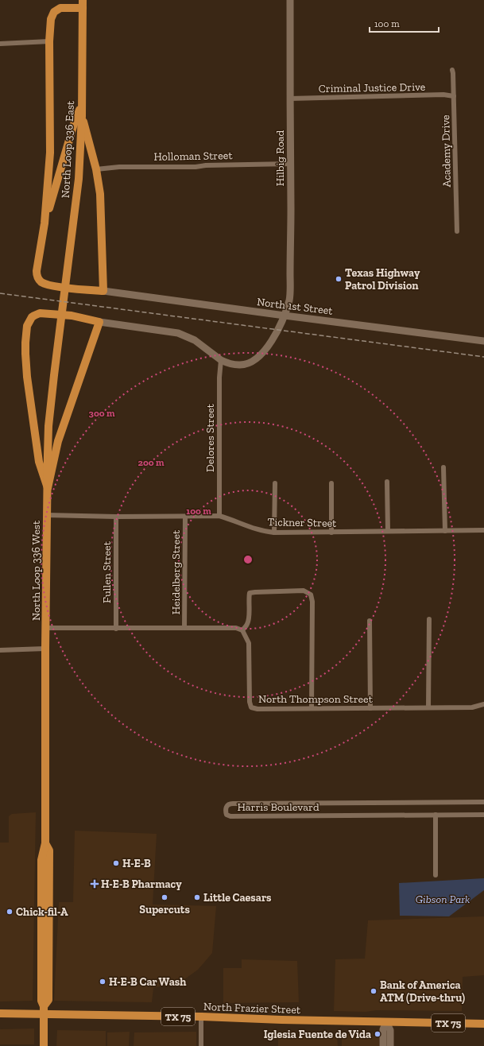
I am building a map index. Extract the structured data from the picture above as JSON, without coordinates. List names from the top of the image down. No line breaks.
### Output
{"streets":{"main road":["North Loop 336 East","North Loop 336 West","North Frazier Street","TX 75"],"street":["Criminal Justice Drive","Academy Drive","Holloman Street","Hilbig Road","North 1st Street","Delores Street","Tickner Street","Fullen Street","Heidelberg Street","North Thompson Street","Harris Boulevard"]},"crossings":[["Criminal Justice Drive","Academy Drive"],["Criminal Justice Drive","Hilbig Road"],["North Loop 336 East","North Loop 336 West"],["Holloman Street","Hilbig Road"],["Hilbig Road","North 1st Street"],["Hilbig Road","Delores Street"],["Delores Street","Tickner Street"],["Tickner Street","North Loop 336 West"],["Tickner Street","Fullen Street"],["Tickner Street","Heidelberg Street"],["North Loop 336 West","North Frazier Street"]],"parks":["Gibson Park"],"places":{"other":["Texas Highway Patrol Division","H-E-B","Supercuts","Little Caesars","Chick-fil-A","H-E-B Car Wash","Bank of America ATM (Drive-thru)","Iglesia Fuente de Vida"],"health":["H-E-B Pharmacy"]},"scale_bar":"100 m","rings":["300 m","200 m","100 m"]}
